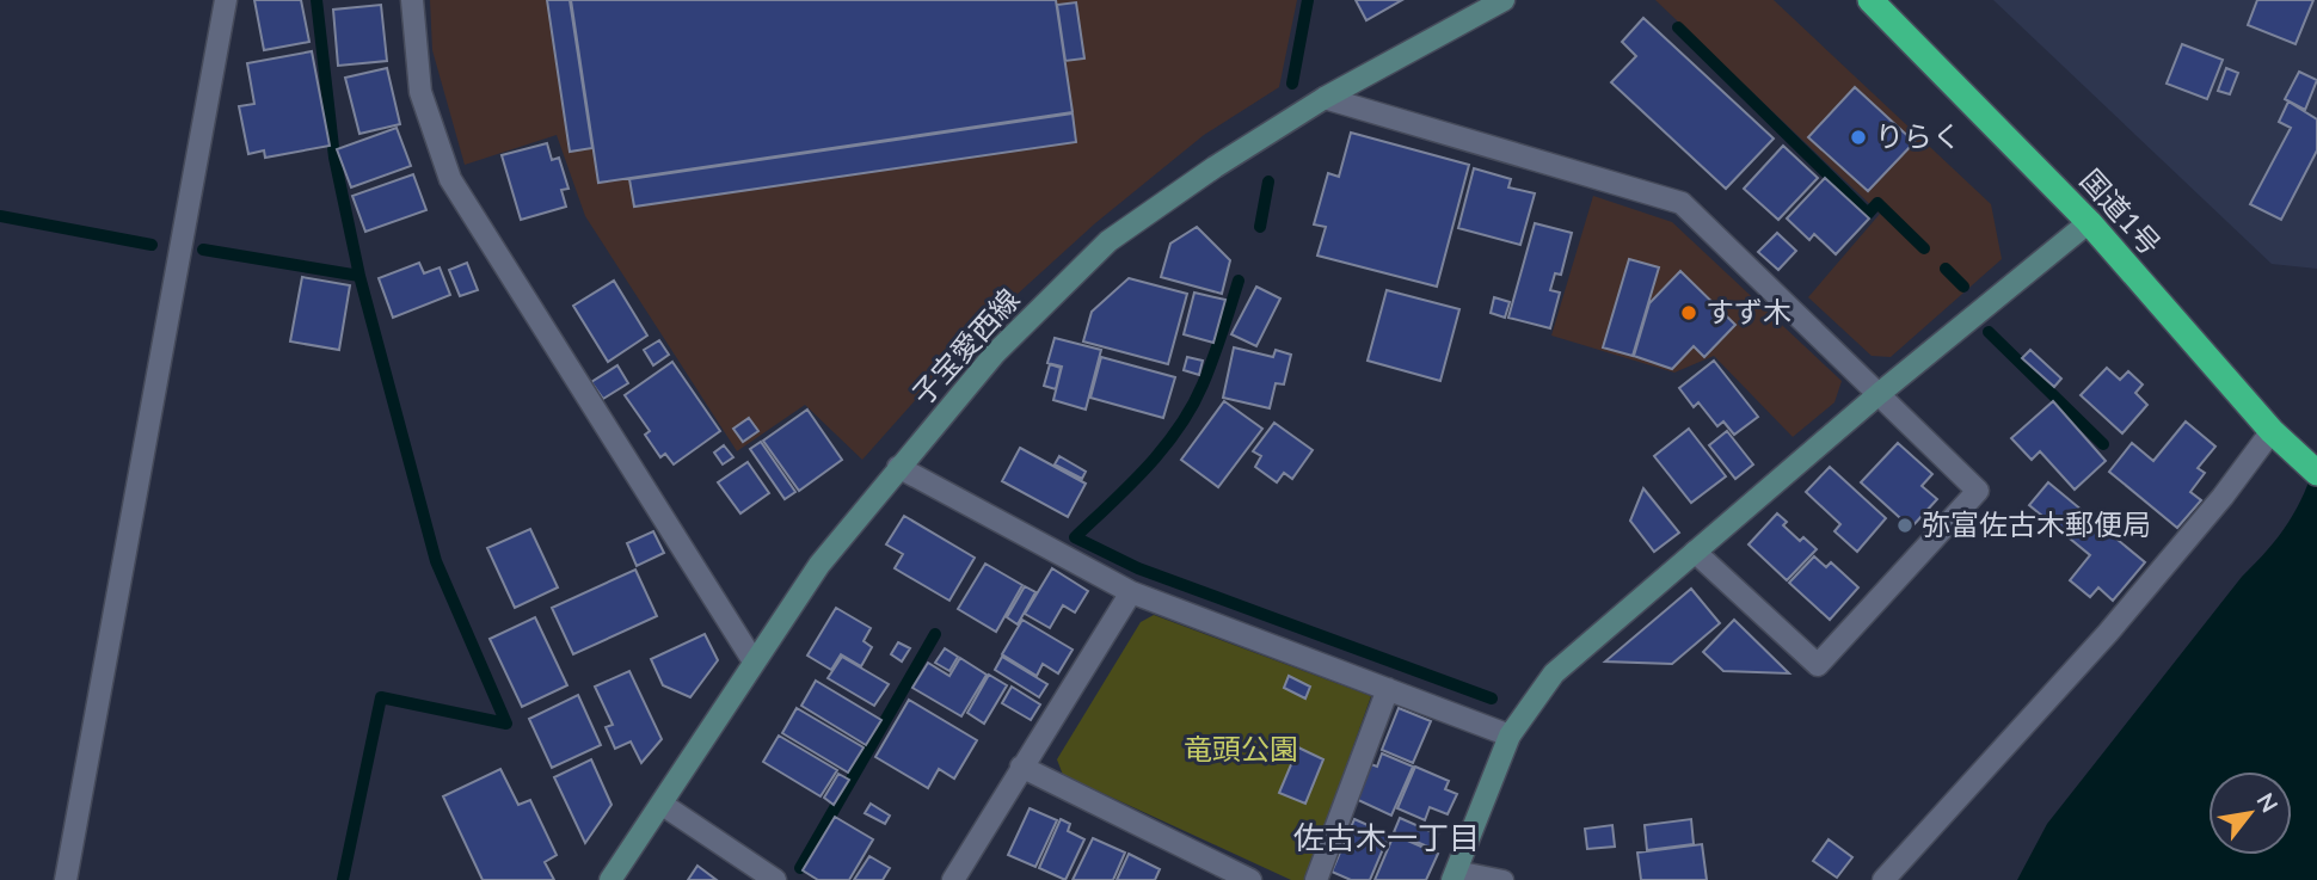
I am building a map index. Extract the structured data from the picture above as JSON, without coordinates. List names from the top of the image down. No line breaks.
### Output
{"streets":{"highway":["国道1号"],"main road":["子宝愛西線"]},"districts":["佐古木一丁目"],"parks":["竜頭公園"],"places":["りらく","すず木","弥富佐古木郵便局"],"north":"top right"}
